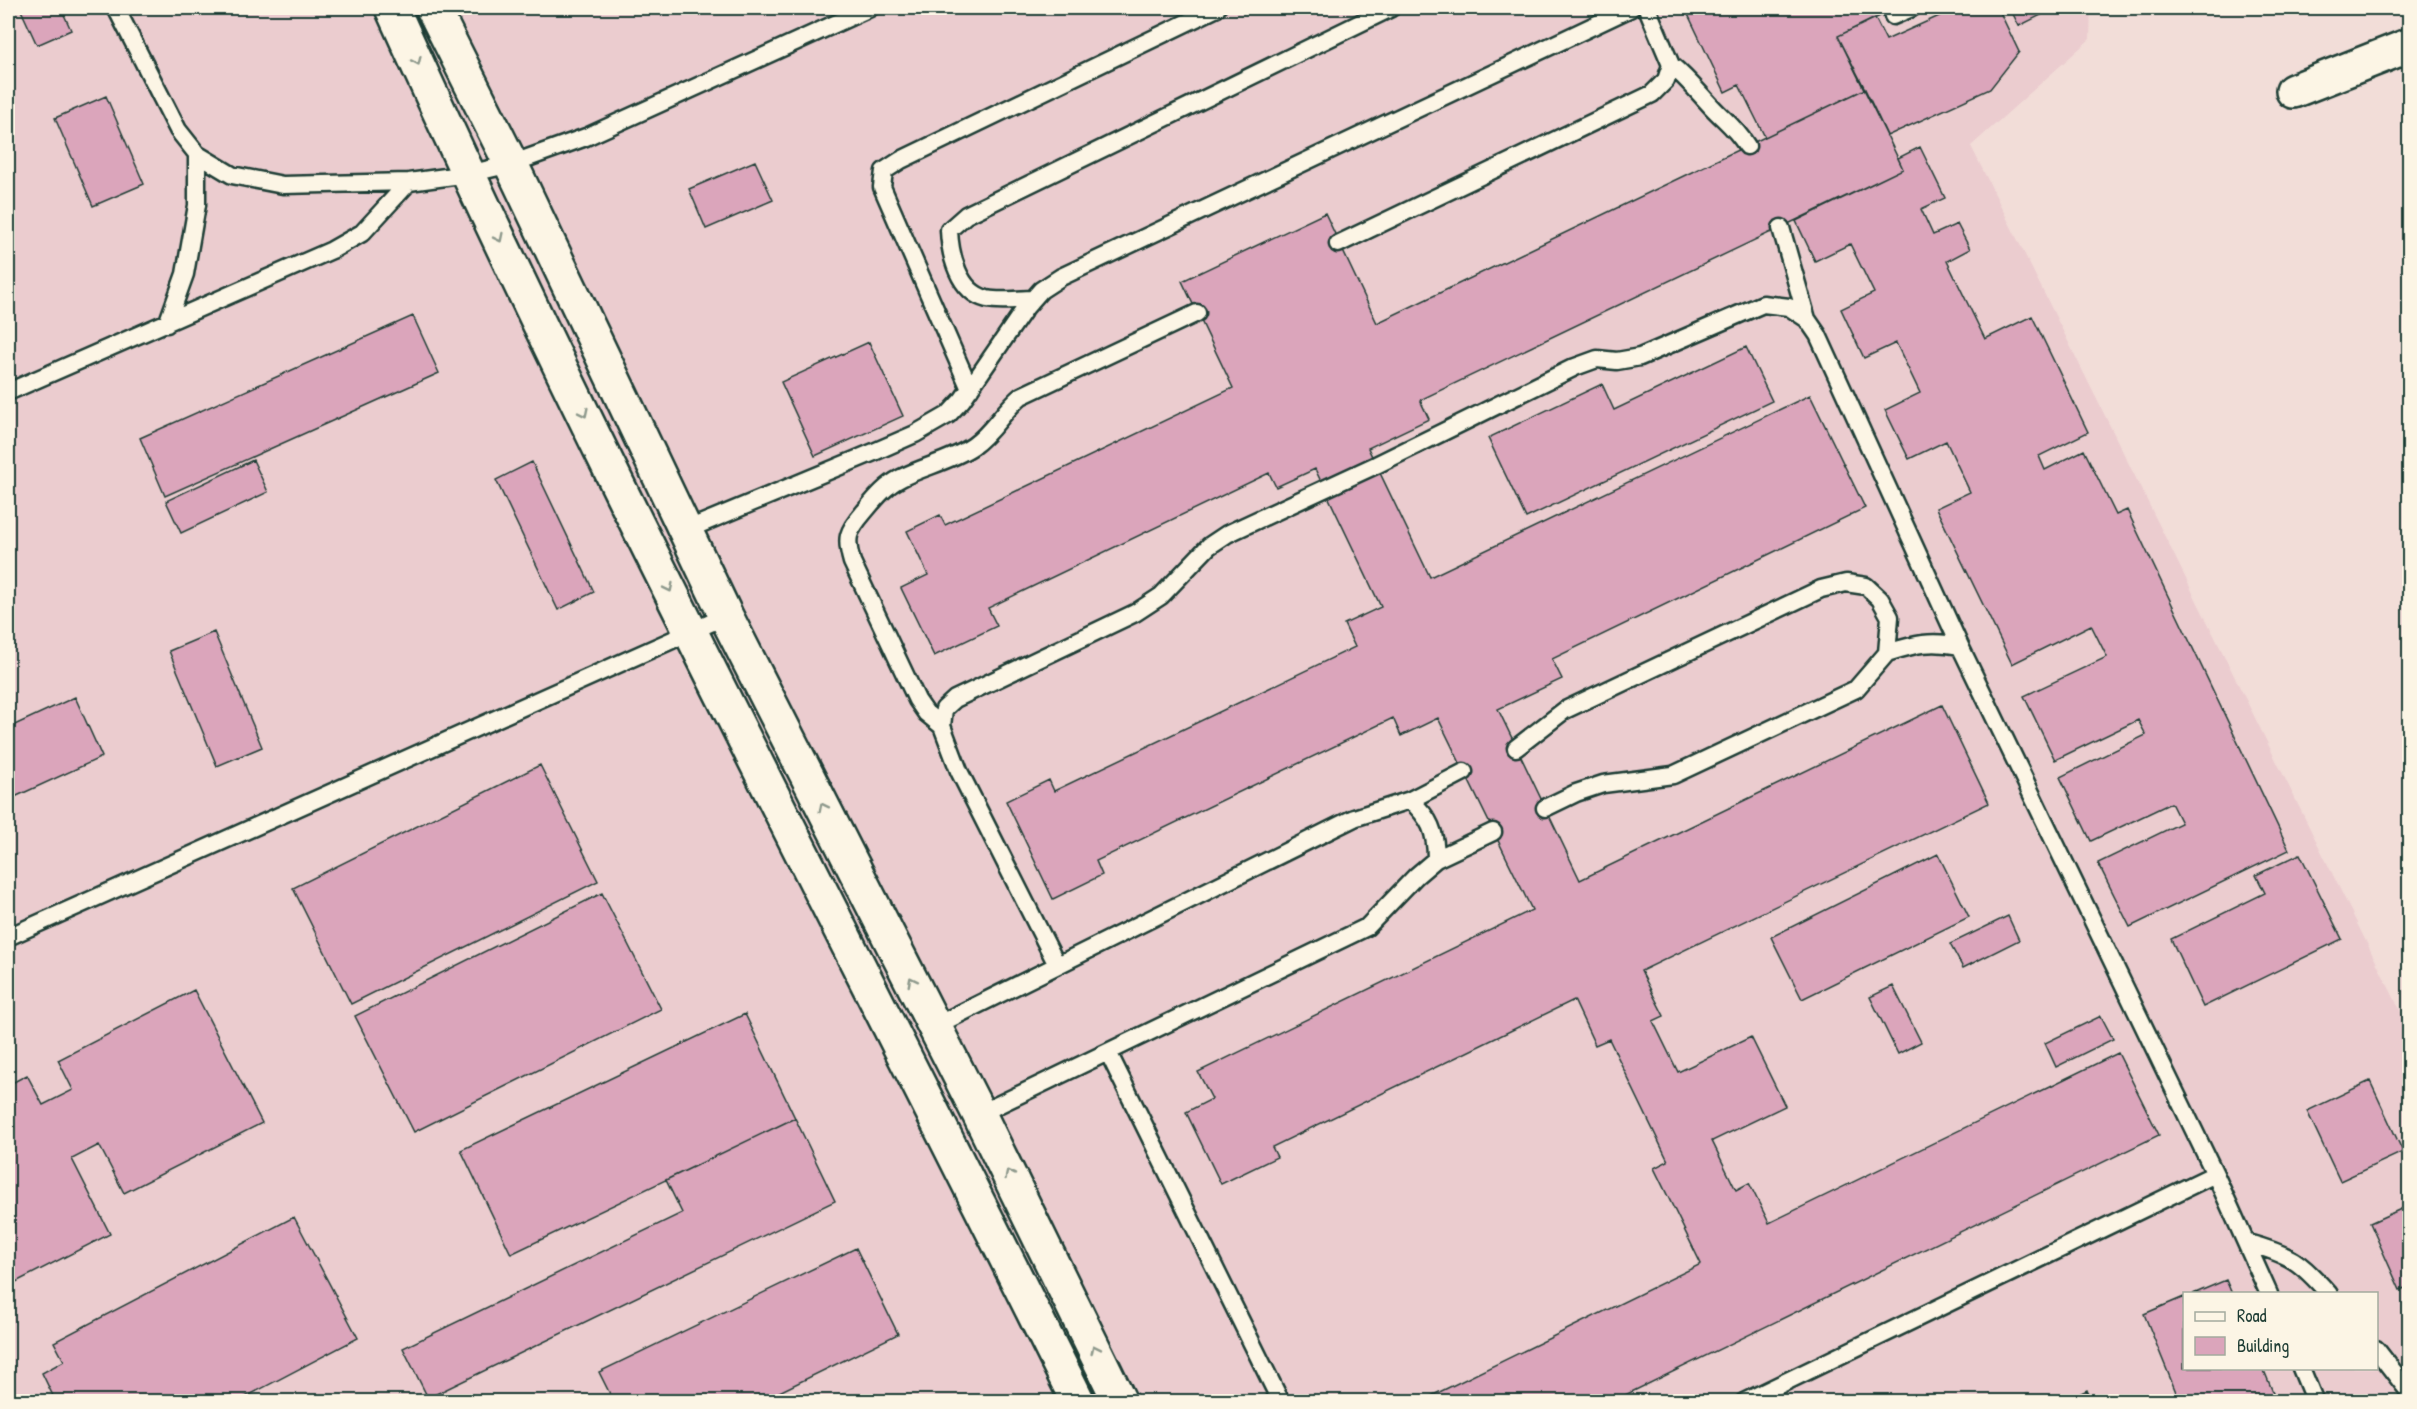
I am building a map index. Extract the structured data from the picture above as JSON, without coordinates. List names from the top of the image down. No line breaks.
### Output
{"legend":["Road","Building"]}
